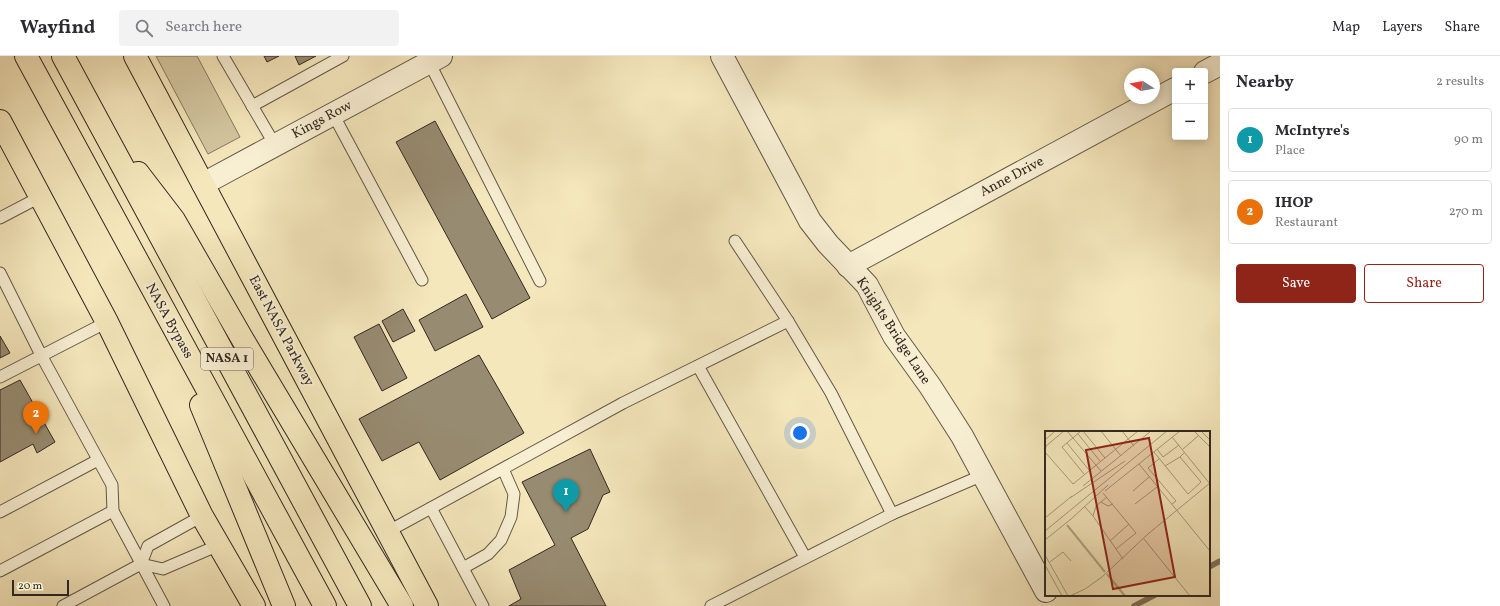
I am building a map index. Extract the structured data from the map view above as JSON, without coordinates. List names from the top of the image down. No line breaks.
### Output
{"streets":{"main road":["NASA Bypass","East NASA Parkway","NASA 1"],"street":["Kings Row","Anne Drive","Knights Bridge Lane"]},"crossings":[["Kings Row","East NASA Parkway"],["Anne Drive","Knights Bridge Lane"]],"scale_bar":"20 m","north":"left","page":{"header":"Wayfind","search":"Search here","nav":["Map","Layers","Share"],"heading":["Nearby","2 results"],"map_buttons":["+","−"],"list":[{"mark":"1","name":"McIntyre's","note":"Place","value":"90 m"},{"mark":"2","name":"IHOP","note":"Restaurant","value":"270 m"}],"buttons":["Save","Share"],"pins":["2","1"],"scale":"20 m"}}
